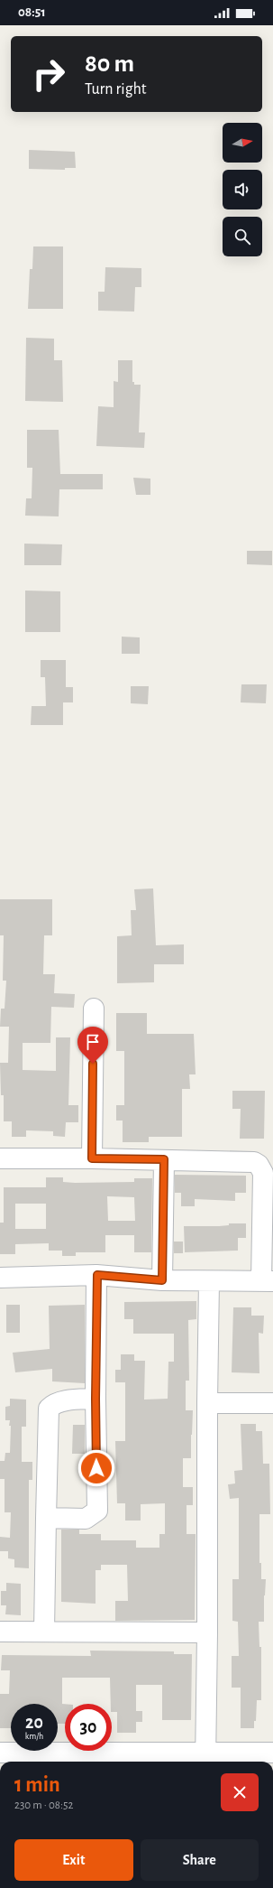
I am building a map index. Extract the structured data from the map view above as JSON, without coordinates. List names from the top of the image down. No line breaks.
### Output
{"north":"right","page":{"status":"08:51","turn":["80 m","Turn right"],"speed":"20 km/h","limit":"30","heading":["1 min","230 m · 08:52"],"buttons":["Exit","Share"]}}
